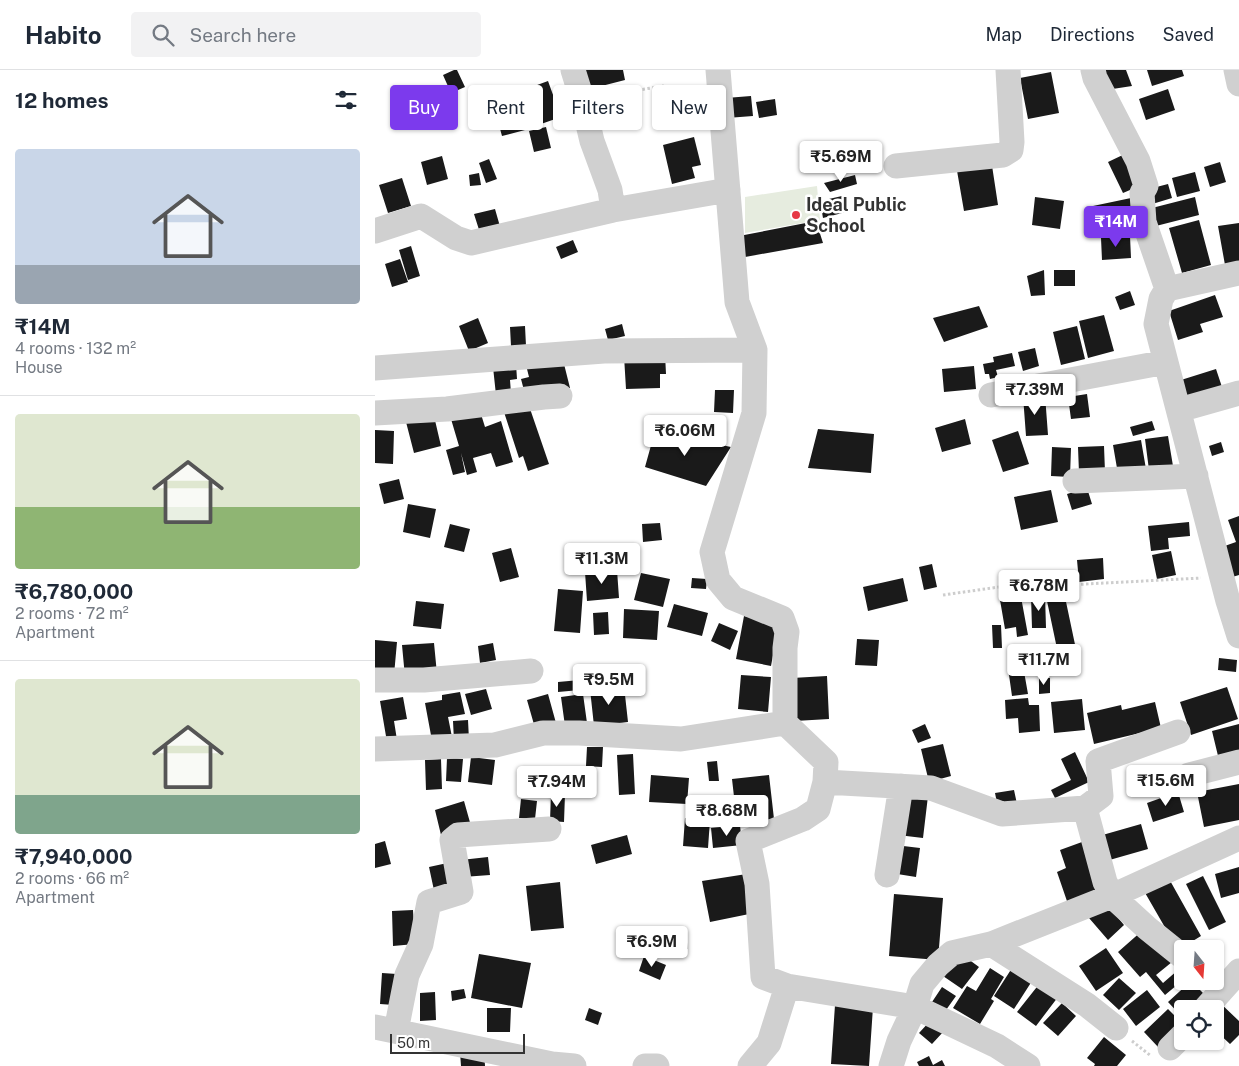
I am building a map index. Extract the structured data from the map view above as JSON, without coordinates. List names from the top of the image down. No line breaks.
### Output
{"places":["Ideal Public School"],"scale_bar":"50 m","north":"bottom","page":{"header":"Habito","search":"Search here","nav":["Map","Directions","Saved"],"heading":"12 homes","chip":["Buy","Rent","Filters","New"],"list":[{"name":"₹14M","note":"4 rooms · 132 m² · House"},{"name":"₹6,780,000","note":"2 rooms · 72 m² · Apartment"},{"name":"₹7,940,000","note":"2 rooms · 66 m² · Apartment"}],"price":["₹5.69M","₹14M","₹7.39M","₹6.06M","₹11.3M","₹6.78M","₹11.7M","₹9.5M","₹15.6M","₹7.94M","₹8.68M","₹6.9M"],"scale":"50 m"}}
